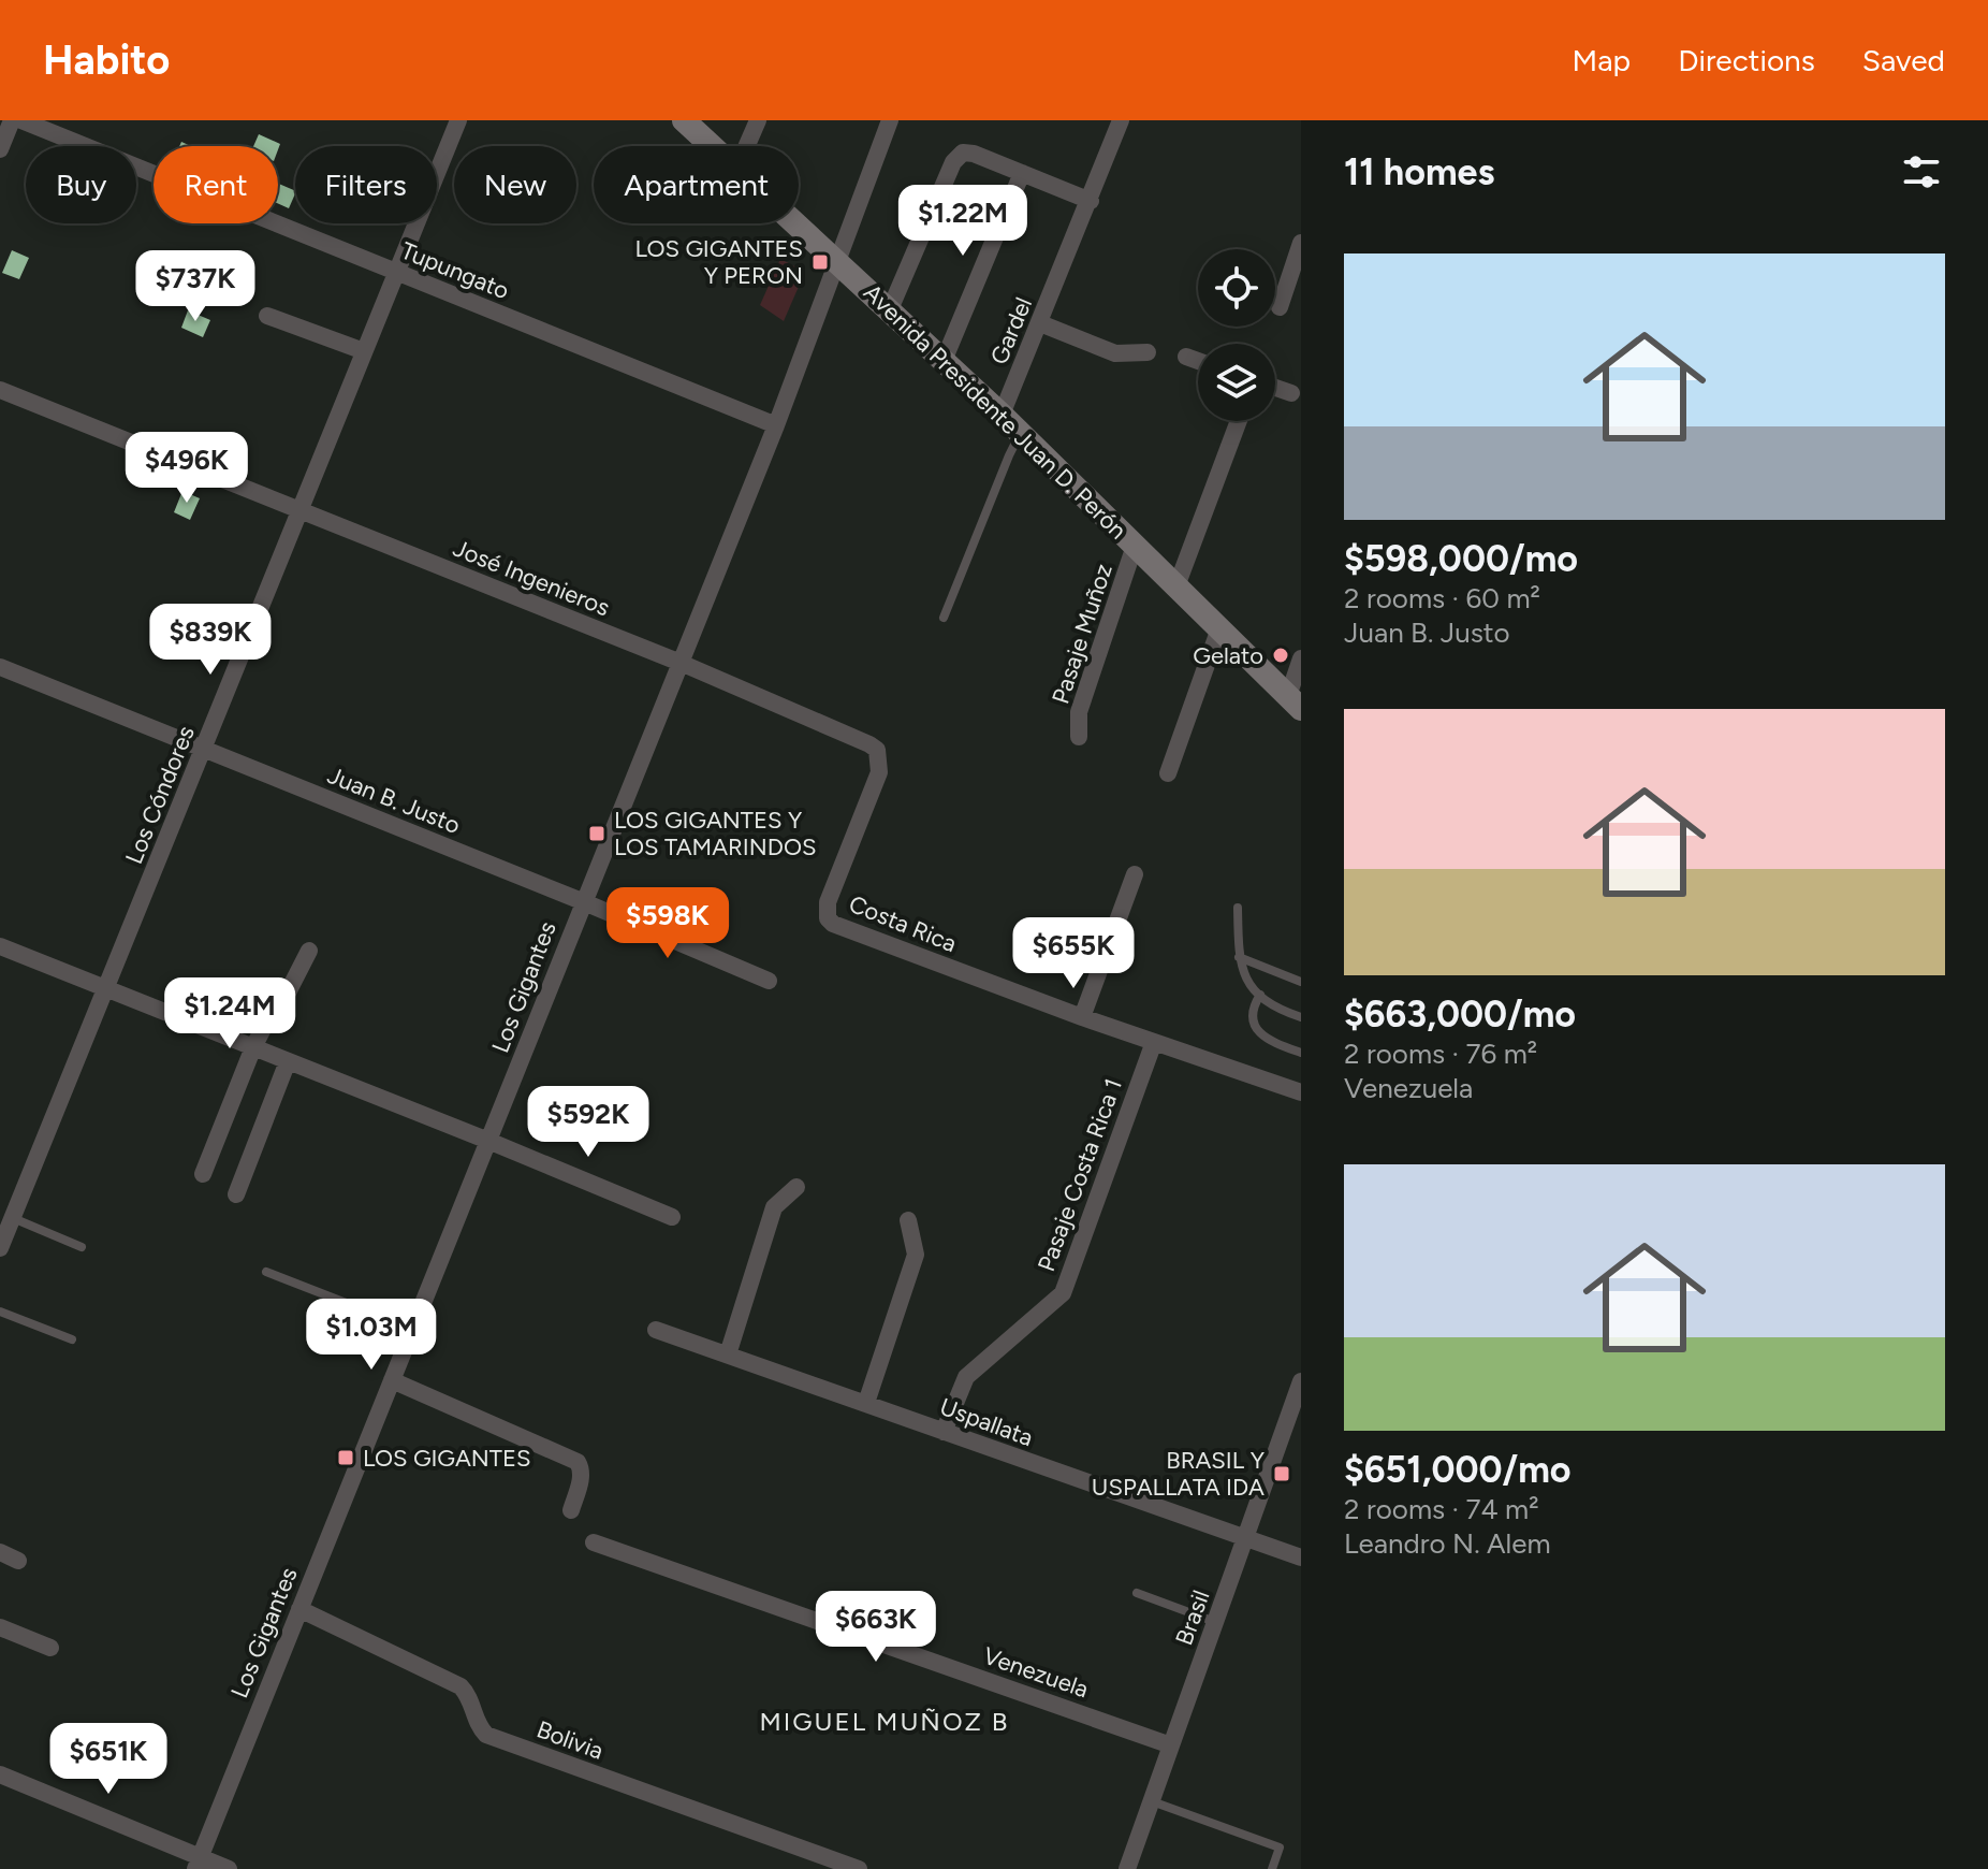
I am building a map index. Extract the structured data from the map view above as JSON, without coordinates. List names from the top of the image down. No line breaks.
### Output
{"streets":{"main road":["Avenida Presidente Juan D. Perón"],"street":["Tupungato","Gardel","José Ingenieros","Pasaje Muñoz","Los Cóndores","Juan B. Justo","Costa Rica","Los Gigantes","Pasaje Costa Rica 1","Uspallata","Brasil","Venezuela","Bolivia"]},"crossings":[["Tupungato","Los Cóndores"],["Tupungato","Los Gigantes"],["Gardel","Avenida Presidente Juan D. Perón"],["Avenida Presidente Juan D. Perón","Pasaje Muñoz"],["Avenida Presidente Juan D. Perón","Los Gigantes"],["José Ingenieros","Los Cóndores"],["José Ingenieros","Costa Rica"],["José Ingenieros","Los Gigantes"],["Los Cóndores","Juan B. Justo"],["Juan B. Justo","Los Gigantes"],["Costa Rica","Pasaje Costa Rica 1"],["Los Gigantes","Bolivia"],["Pasaje Costa Rica 1","Uspallata"],["Uspallata","Brasil"],["Brasil","Venezuela"]],"districts":["MIGUEL MUÑOZ B"],"places":{"transit":["LOS GIGANTES Y PERON","LOS GIGANTES Y LOS TAMARINDOS","LOS GIGANTES","BRASIL Y USPALLATA IDA"],"other":["Gelato"]},"page":{"header":"Habito","nav":["Map","Directions","Saved"],"heading":"11 homes","chip":["Buy","Rent","Filters","New","Apartment"],"price":["$1.22M","$737K","$496K","$839K","$598K","$655K","$1.24M","$592K","$1.03M","$663K","$651K"],"list":[{"name":"$598,000/mo","note":"2 rooms · 60 m² · Juan B. Justo"},{"name":"$663,000/mo","note":"2 rooms · 76 m² · Venezuela"},{"name":"$651,000/mo","note":"2 rooms · 74 m² · Leandro N. Alem"}]}}
